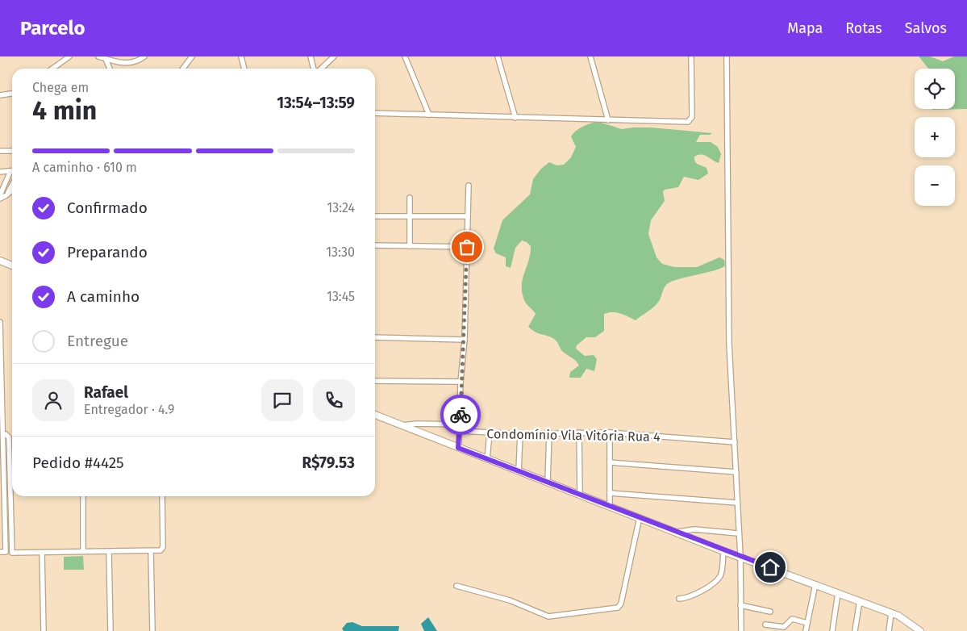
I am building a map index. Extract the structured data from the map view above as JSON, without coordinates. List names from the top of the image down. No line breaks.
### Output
{"streets":{"street":["Condomínio Vila Vitória Rua 4"]},"page":{"header":"Parcelo","nav":["Mapa","Rotas","Salvos"],"map_buttons":["+","−"],"heading":["4 min","Chega em","13:54–13:59"],"panel":["Rafael","Entregador · 4.9","Pedido #4425","R$79.53"],"bar":"A caminho · 610 m","list":[["Confirmado","13:24"],["Preparando","13:30"],["A caminho","13:45"],"Entregue"]}}
